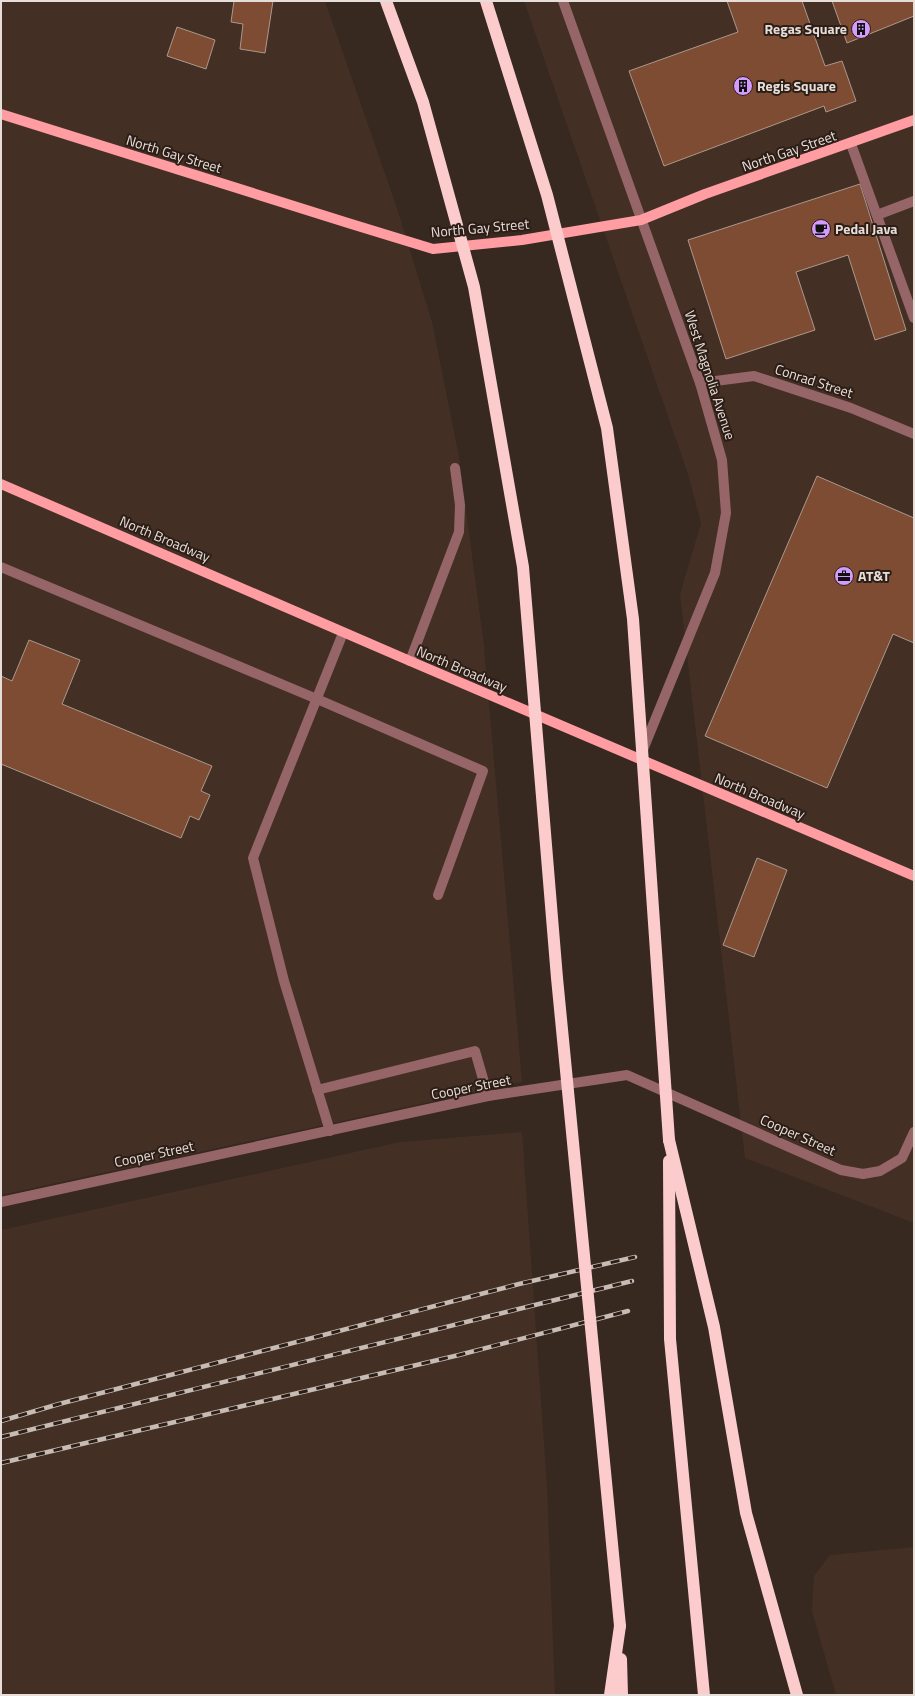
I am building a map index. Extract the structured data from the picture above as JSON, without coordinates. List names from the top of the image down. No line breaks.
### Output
{"streets":{"main road":["North Gay Street","North Broadway"],"street":["West Magnolia Avenue","Conrad Street","Cooper Street"]},"crossings":[["North Gay Street","West Magnolia Avenue"],["West Magnolia Avenue","Conrad Street"],["West Magnolia Avenue","North Broadway"]],"places":{"building":["Regas Square","Regis Square"],"cafe":["Pedal Java"],"office":["AT&T"]}}
